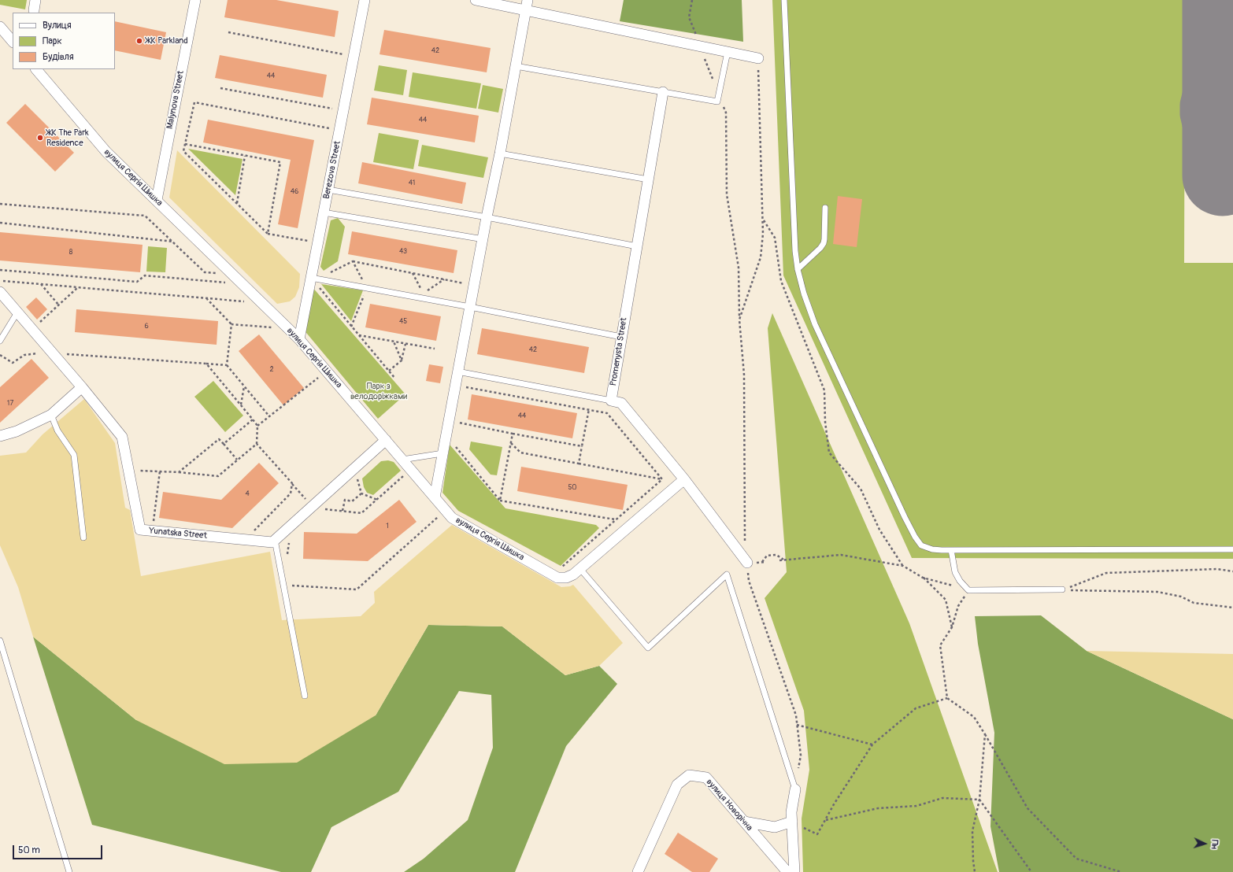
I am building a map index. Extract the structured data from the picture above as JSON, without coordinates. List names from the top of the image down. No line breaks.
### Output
{"streets":{"street":["Malynova Street","Berezova Street","вулиця Сергія Шишка","Promenysta Street","Yunatska Street","вулиця Новорічна"]},"crossings":[["Malynova Street","вулиця Сергія Шишка"],["Berezova Street","вулиця Сергія Шишка"]],"parks":["Парк з велодоріжками"],"places":["ЖК Parkland","ЖК The Park Residence"],"house_numbers":["42","44","44","41","46","43","8","45","6","42","2","17","44","50","4","1"],"legend":["Вулиця","Парк","Будівля"],"scale_bar":"50 m","north":"right"}
